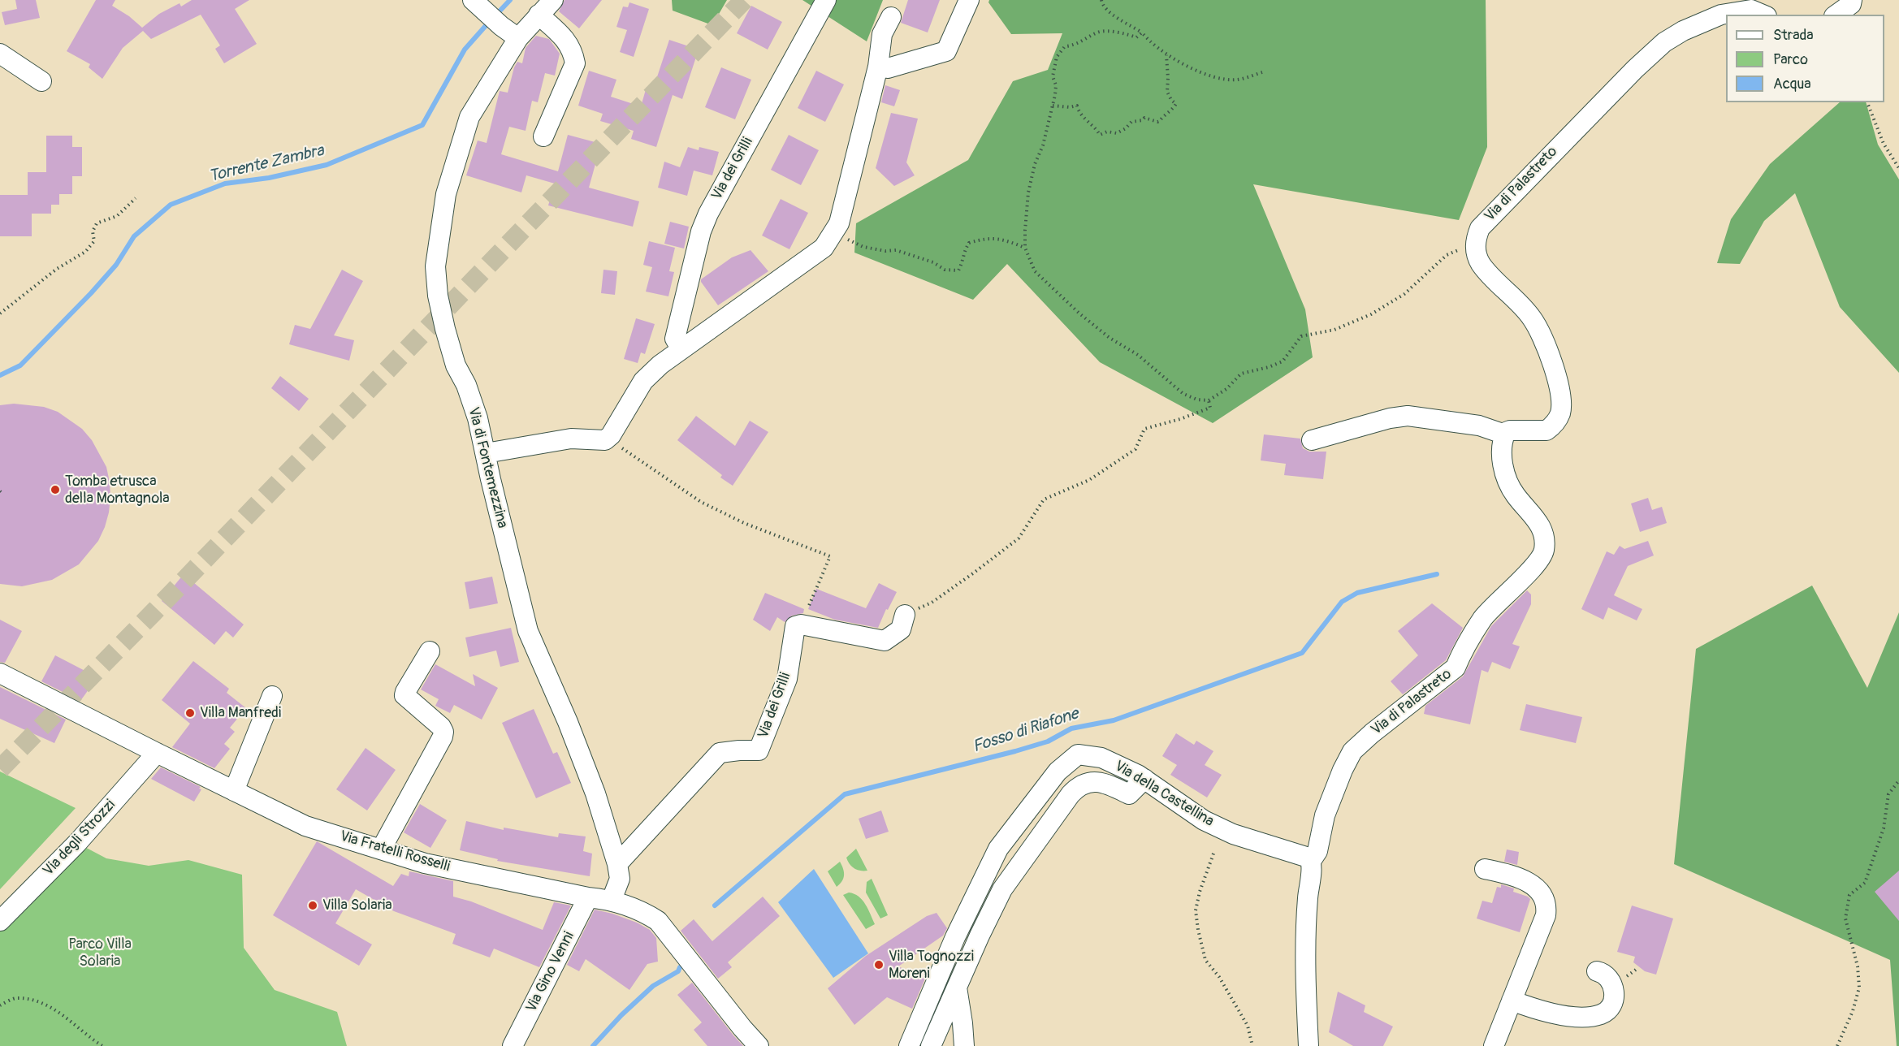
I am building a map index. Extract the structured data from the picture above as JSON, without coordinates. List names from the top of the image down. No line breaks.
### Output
{"streets":{"street":["Via dei Grilli","Via di Palastreto","Via di Fontemezzina","Via della Castellina","Via degli Strozzi","Via Fratelli Rosselli","Via Gino Venni"]},"crossings":[["Via dei Grilli","Via di Fontemezzina"],["Via di Palastreto","Via della Castellina"],["Via di Fontemezzina","Via Fratelli Rosselli"],["Via degli Strozzi","Via Fratelli Rosselli"],["Via Fratelli Rosselli","Via Gino Venni"]],"water":["Torrente Zambra","Fosso di Riafone"],"parks":["Parco Villa Solaria"],"places":["Tomba etrusca della Montagnola","Villa Manfredi","Villa Solaria","Villa Tognozzi Moreni"],"legend":["Strada","Parco","Acqua"]}
